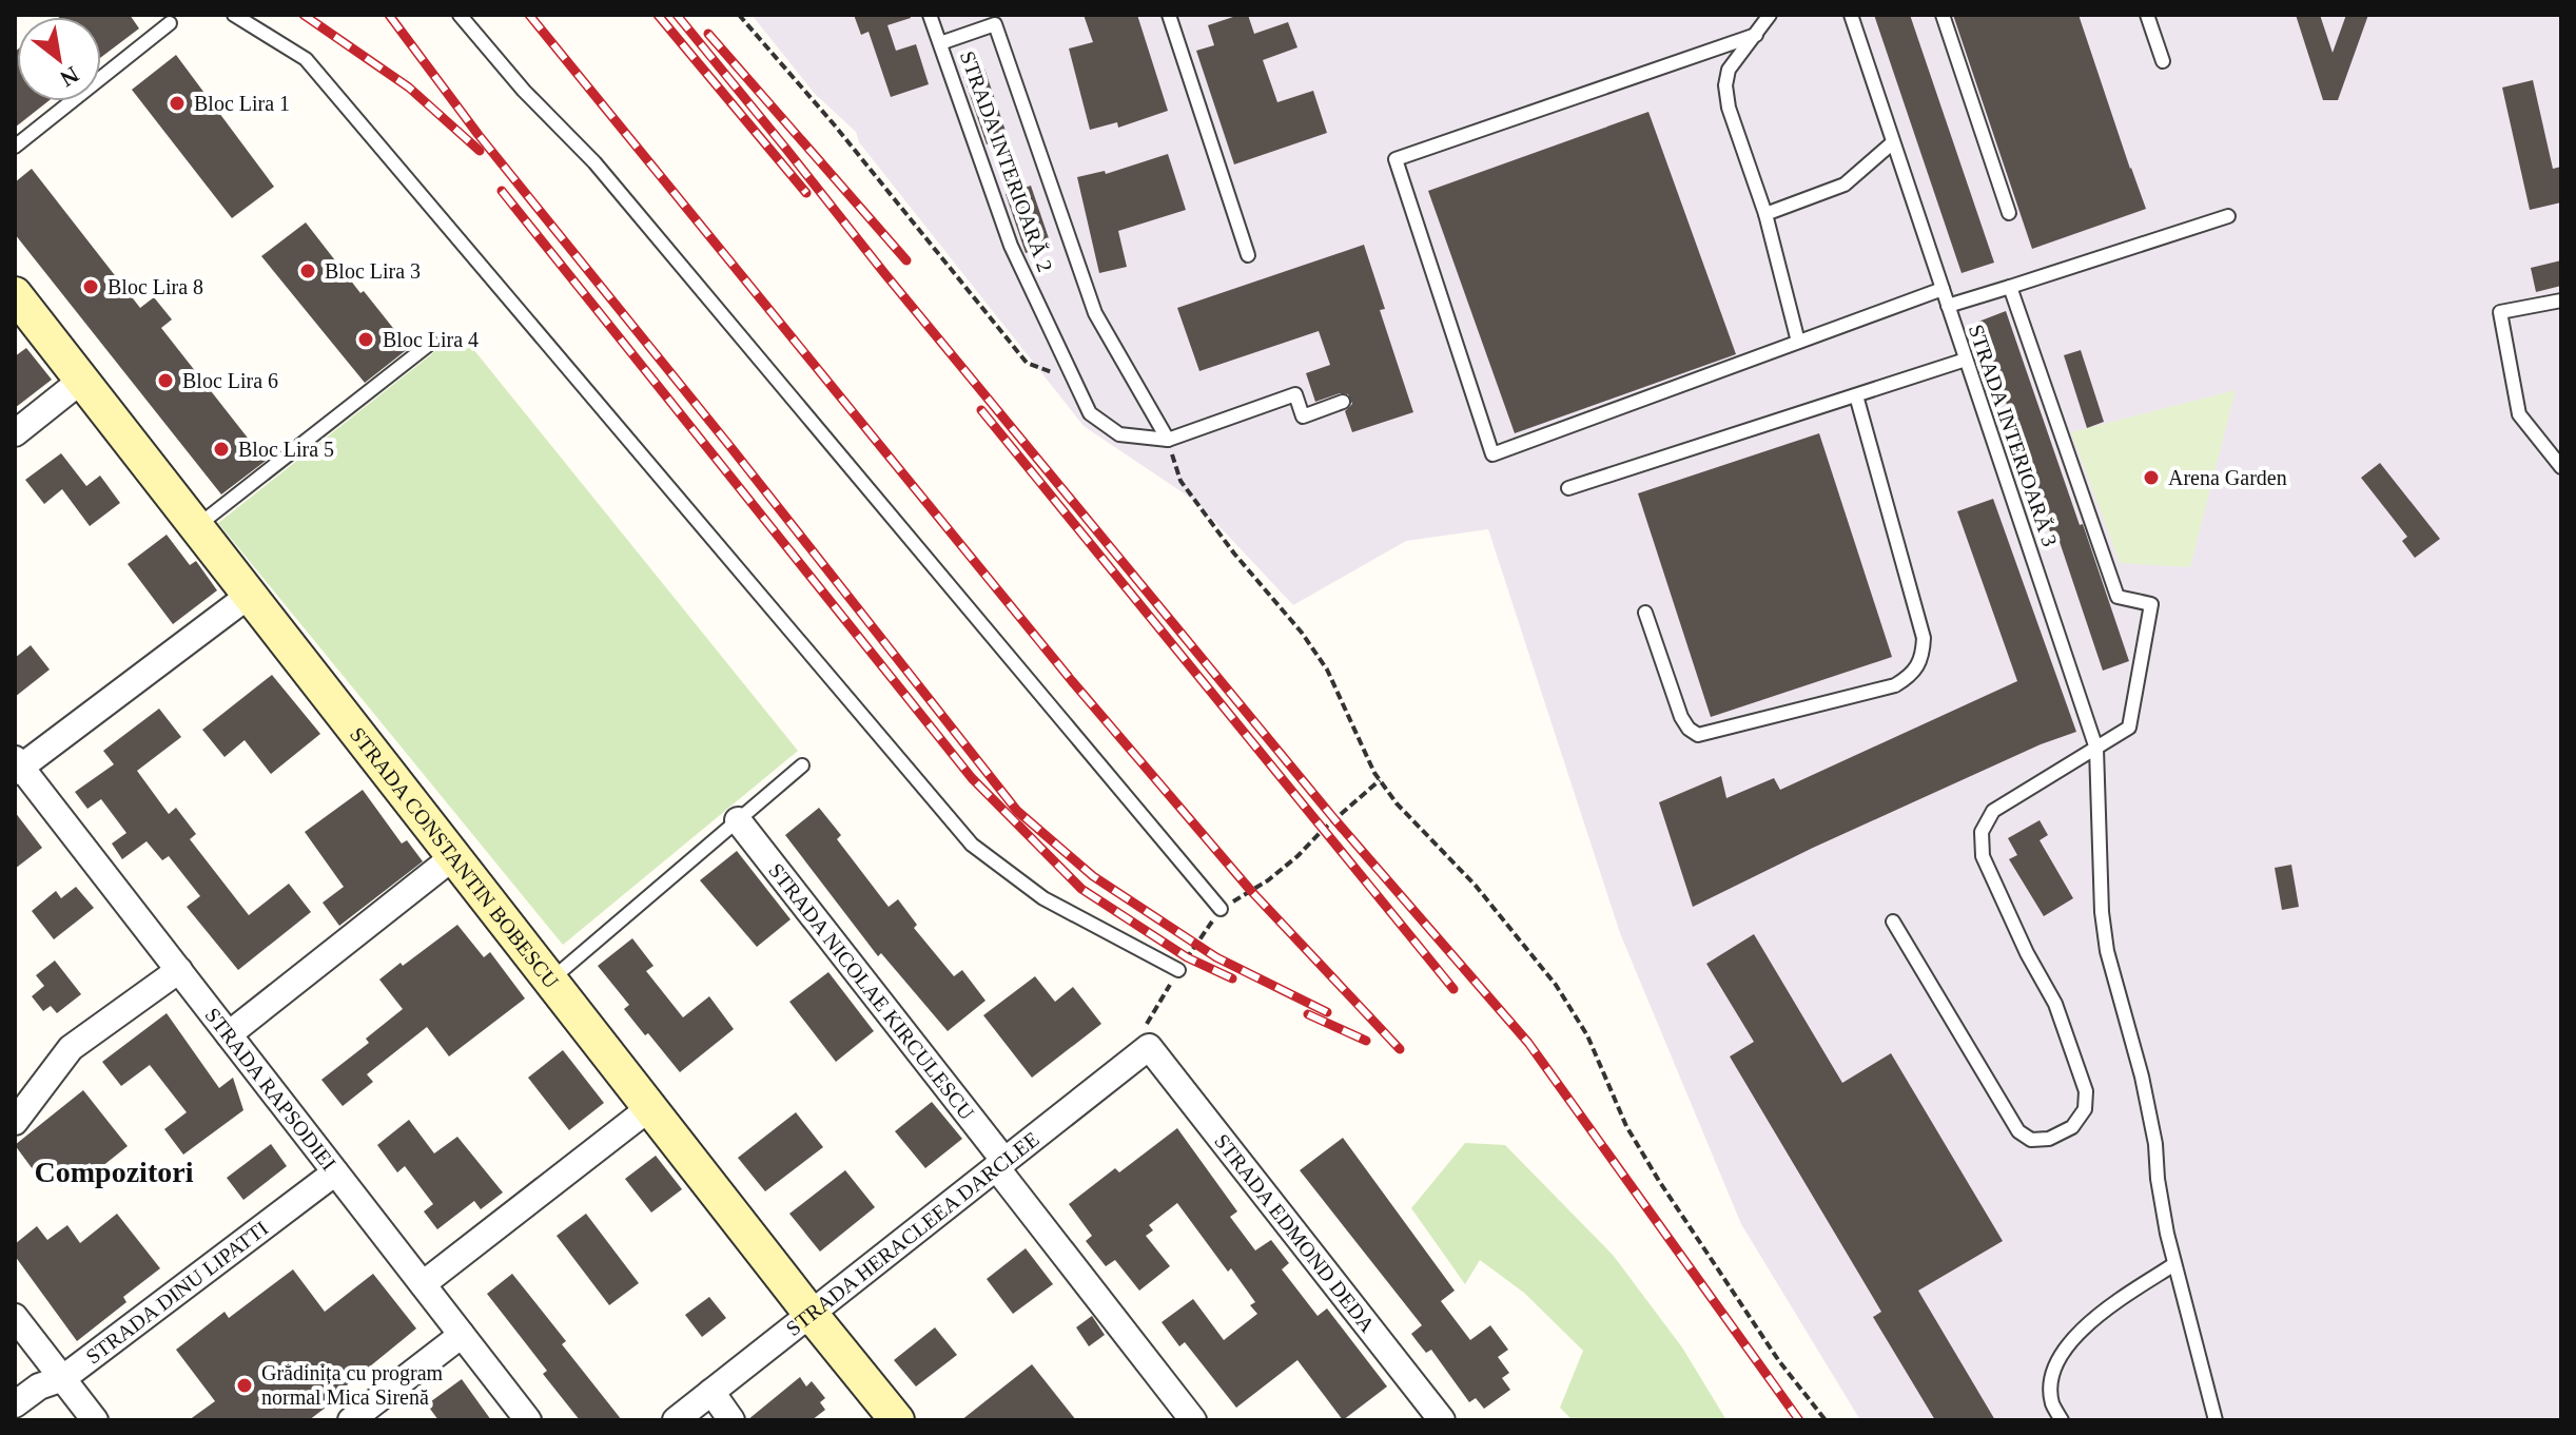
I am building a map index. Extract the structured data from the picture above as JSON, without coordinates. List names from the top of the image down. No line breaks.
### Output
{"streets":{"street":["STRADA CONSTANTIN BOBESCU","STRADA NICOLAE KIRCULESCU","STRADA RAPSODIEI","STRADA HERACLEEA DARCLEE","STRADA EDMOND DEDA","STRADA DINU LIPATTI"],"lane":["STRADA INTERIOARĂ 2","STRADA INTERIOARĂ 3"]},"crossings":[["STRADA CONSTANTIN BOBESCU","STRADA HERACLEEA DARCLEE"],["STRADA NICOLAE KIRCULESCU","STRADA HERACLEEA DARCLEE"],["STRADA RAPSODIEI","STRADA DINU LIPATTI"],["STRADA HERACLEEA DARCLEE","STRADA EDMOND DEDA"]],"districts":["Compozitori"],"places":["Bloc Lira 1","Bloc Lira 3","Bloc Lira 8","Bloc Lira 4","Bloc Lira 6","Bloc Lira 5","Arena Garden","Grădinița cu program normal Mica Sirenă"],"north":"bottom right"}
